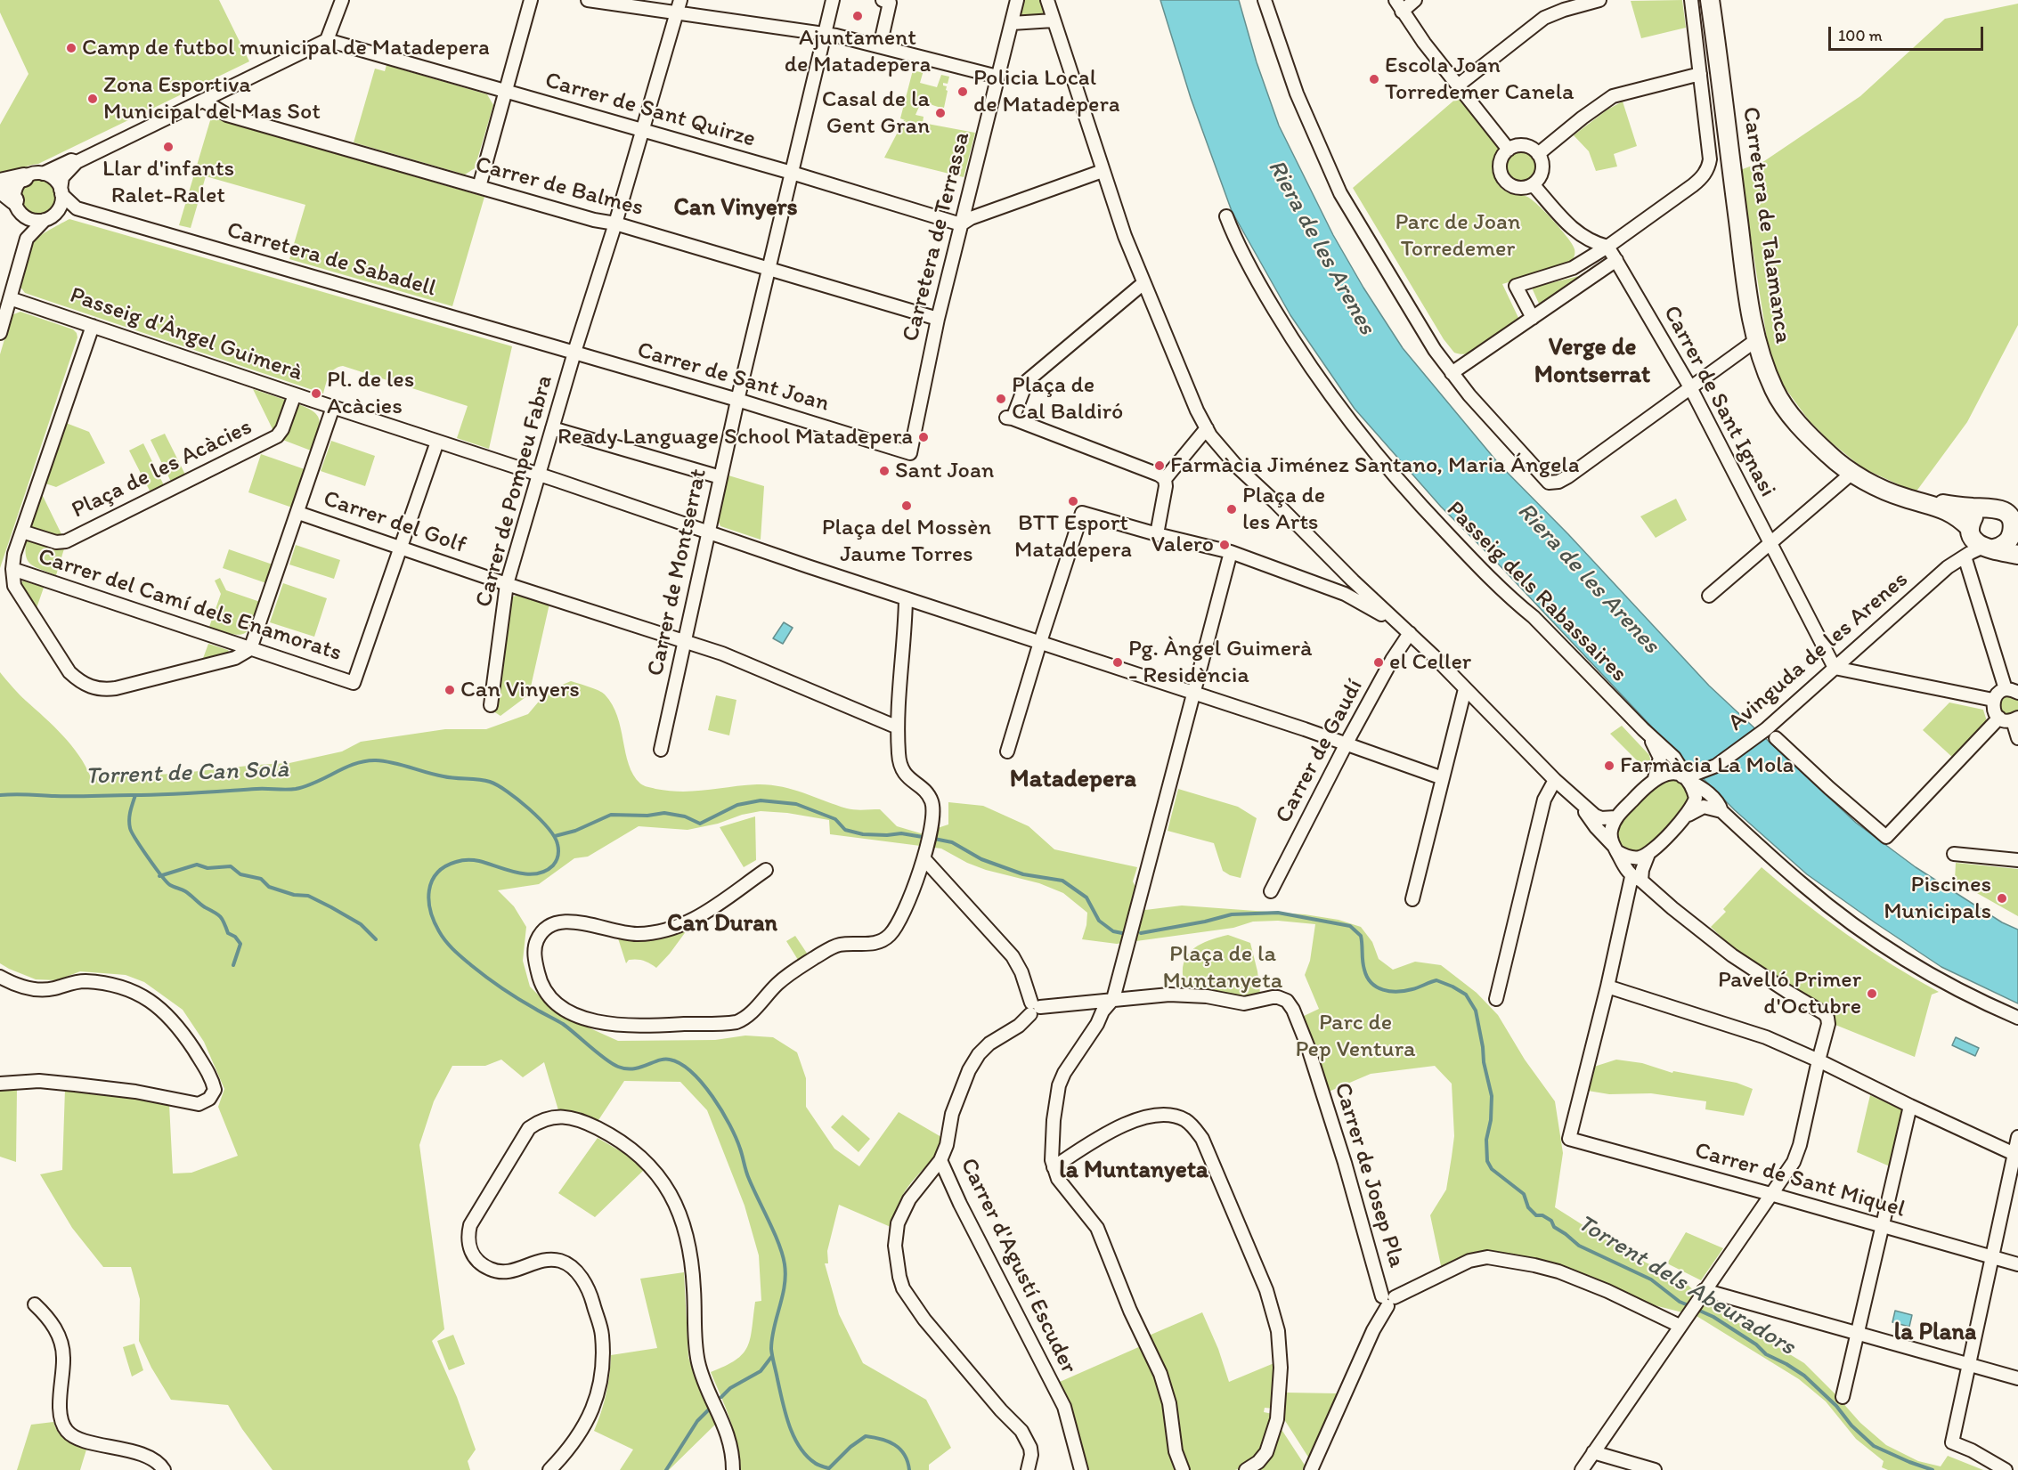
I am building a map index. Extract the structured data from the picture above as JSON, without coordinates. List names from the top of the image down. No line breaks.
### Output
{"streets":{"street":["Carrer de Sant Quirze","Carrer de Balmes","Carretera de Talamanca","Carretera de Terrassa","Carretera de Sabadell","Passeig d'Àngel Guimerà","Carrer de Sant Joan","Carrer de Sant Ignasi","Plaça de les Acàcies","Carrer de Pompeu Fabra","Carrer del Golf","Carrer de Montserrat","Passeig dels Rabassaires","Carrer del Camí dels Enamorats","Avinguda de les Arenes","Carrer de Gaudí","Carrer de Josep Pla","Carrer de Sant Miquel","Carrer d'Agustí Escuder"]},"crossings":[["Carrer de Sant Quirze","Carretera de Terrassa"],["Carrer de Sant Quirze","Carrer de Pompeu Fabra"],["Carrer de Sant Quirze","Carrer de Montserrat"],["Carrer de Balmes","Carretera de Terrassa"],["Carrer de Balmes","Carrer de Pompeu Fabra"],["Carrer de Balmes","Carrer de Montserrat"],["Carretera de Terrassa","Carrer de Sant Joan"],["Carretera de Sabadell","Carrer de Sant Joan"],["Carretera de Sabadell","Carrer de Pompeu Fabra"],["Passeig d'Àngel Guimerà","Plaça de les Acàcies"],["Passeig d'Àngel Guimerà","Carrer de Pompeu Fabra"],["Passeig d'Àngel Guimerà","Carrer de Montserrat"],["Passeig d'Àngel Guimerà","Carrer de Gaudí"],["Carrer de Sant Joan","Carrer de Pompeu Fabra"],["Carrer de Sant Joan","Carrer de Montserrat"],["Carrer de Sant Ignasi","Avinguda de les Arenes"],["Carrer de Pompeu Fabra","Carrer del Golf"],["Carrer del Golf","Carrer de Montserrat"],["Carrer del Golf","Carrer del Camí dels Enamorats"],["Passeig dels Rabassaires","Avinguda de les Arenes"],["Carrer de Josep Pla","Carrer d'Agustí Escuder"]],"districts":["Can Vinyers","Verge de Montserrat","Matadepera","Can Duran","la Muntanyeta","la Plana"],"water":["Riera de les Arenes","Torrent de Can Solà","Torrent dels Abeuradors"],"parks":["Parc de Joan Torredemer","Plaça de la Muntanyeta","Parc de Pep Ventura"],"places":["Ajuntament de Matadepera","Camp de futbol municipal de Matadepera","Escola Joan Torredemer Canela","Policia Local de Matadepera","Zona Esportiva Municipal del Mas Sot","Casal de la Gent Gran","Llar d'infants Ralet-Ralet","Pl. de les Acàcies","Plaça de Cal Baldiró","Ready Language School Matadepera","Farmàcia Jiménez Santano, Maria Ángela","Sant Joan","BTT Esport Matadepera","Plaça del Mossèn Jaume Torres","Plaça de les Arts","Valero","Pg. Àngel Guimerà - Residència","el Celler","Can Vinyers","Farmàcia La Mola","Piscines Municipals","Pavelló Primer d'Octubre"],"scale_bar":"100 m"}
